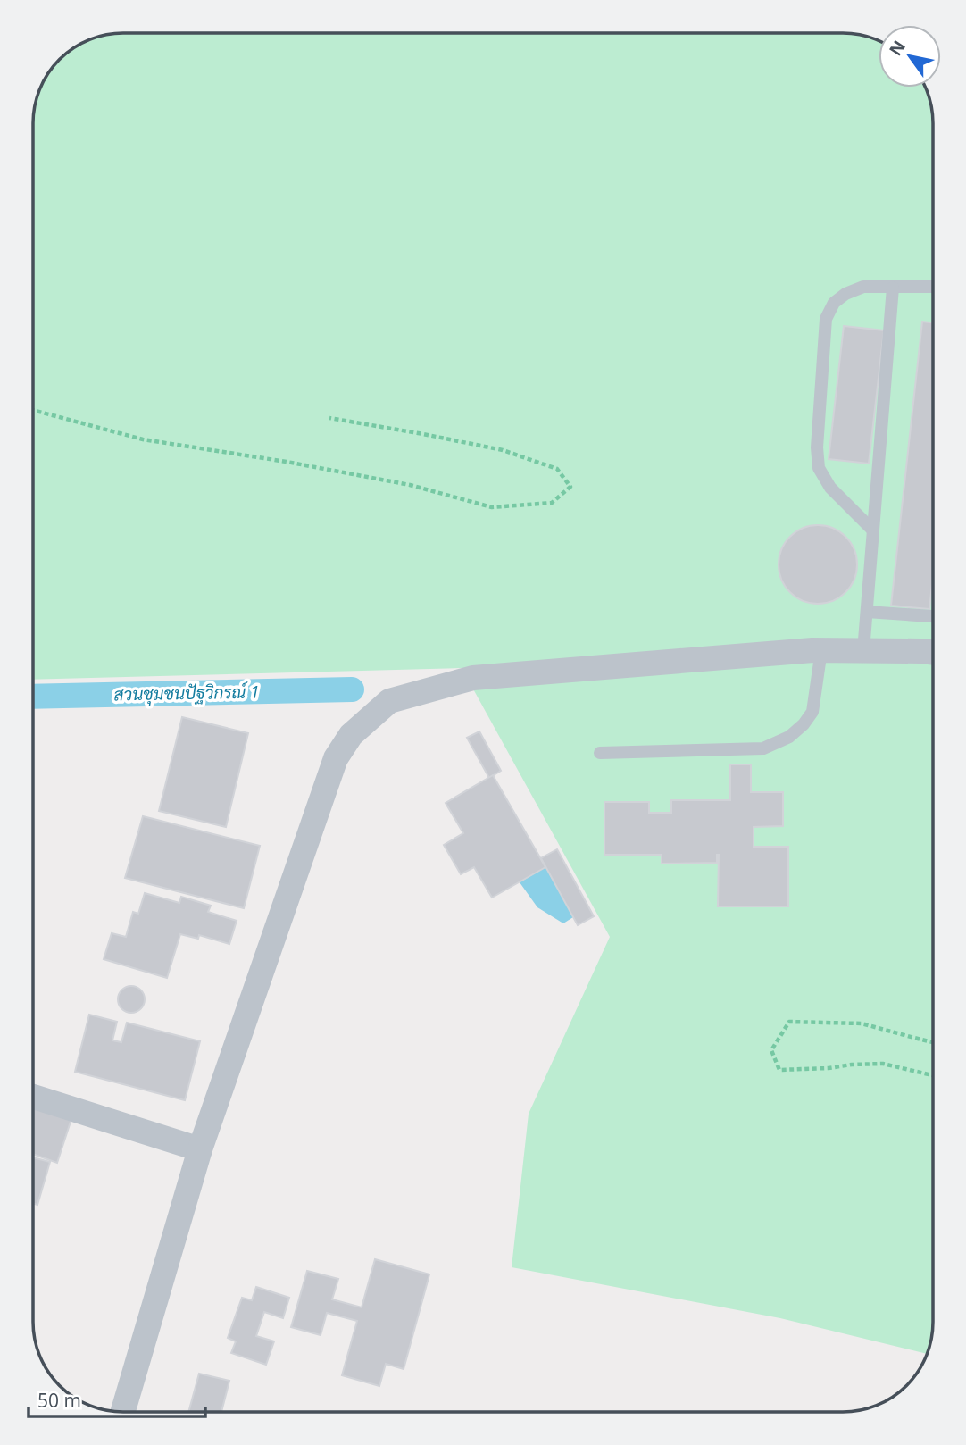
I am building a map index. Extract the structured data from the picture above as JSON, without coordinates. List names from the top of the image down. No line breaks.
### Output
{"water":["สวนชุมชนปัฐวิกรณ์ 1"],"scale_bar":"50 m","north":"top left"}
